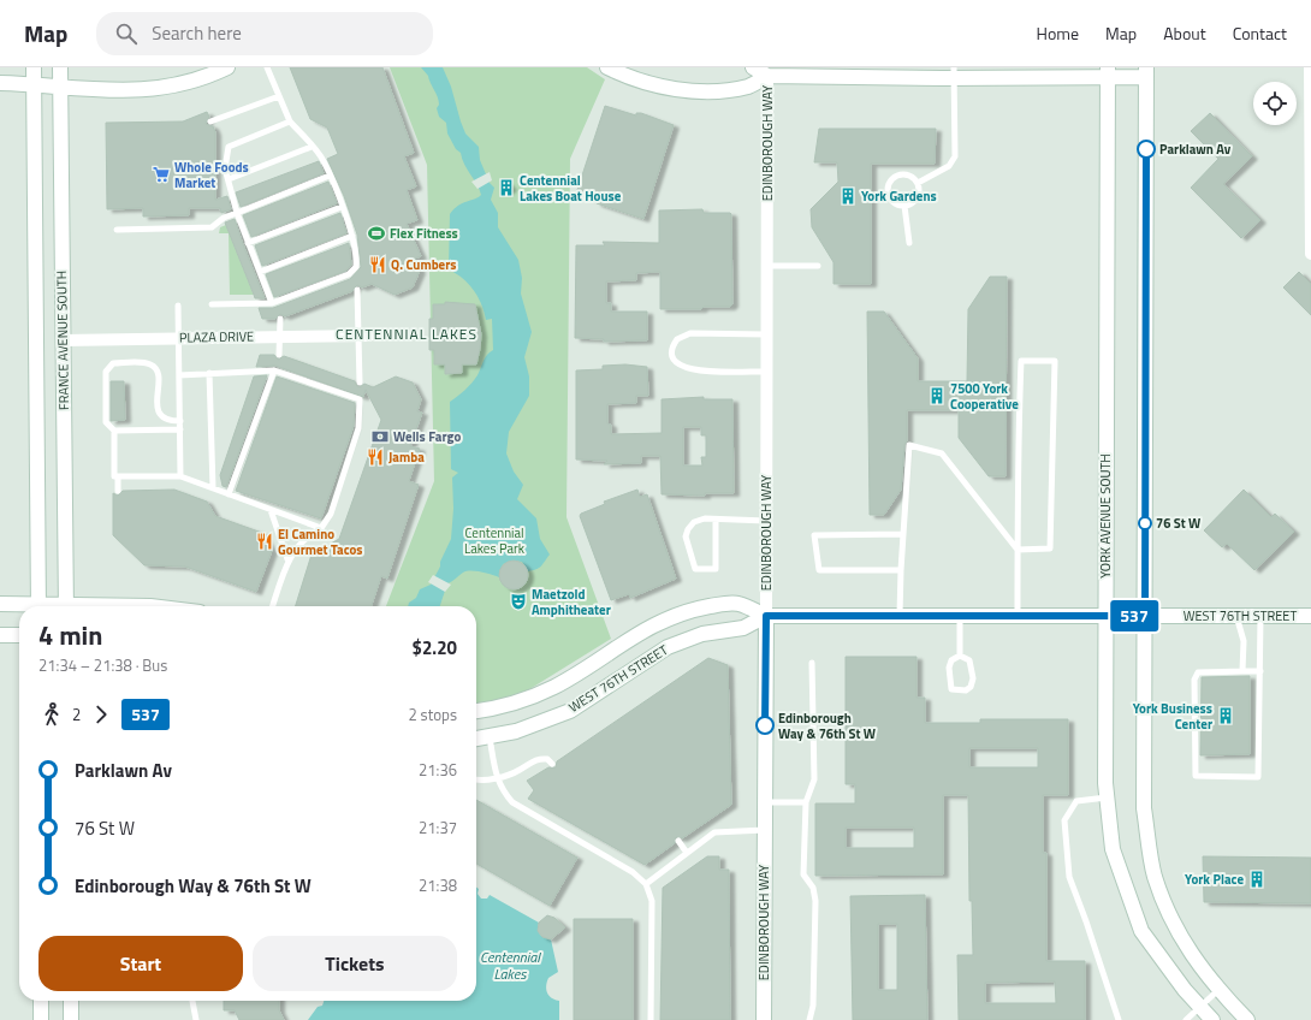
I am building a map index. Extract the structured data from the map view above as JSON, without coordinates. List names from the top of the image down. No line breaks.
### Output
{"streets":{"street":["EDINBOROUGH WAY","PLAZA DRIVE","FRANCE AVENUE SOUTH","YORK AVENUE SOUTH","WEST 76TH STREET"]},"crossings":[["EDINBOROUGH WAY","WEST 76TH STREET"],["PLAZA DRIVE","FRANCE AVENUE SOUTH"],["YORK AVENUE SOUTH","WEST 76TH STREET"]],"districts":["CENTENNIAL LAKES"],"water":["Centennial Lakes"],"parks":["Centennial Lakes Park"],"places":{"other":["Parklawn Av","76 St W","Edinborough Way & 76th St W"],"supermarket":["Whole Foods Market"],"building":["Centennial Lakes Boat House","York Gardens","7500 York Cooperative","York Business Center","York Place"],"sports":["Flex Fitness"],"restaurant":["Q. Cumbers","Jamba","El Camino Gourmet Tacos"],"bank":["Wells Fargo"],"theatre":["Maetzold Amphitheater"]},"lines":["bus line 537"],"page":{"header":"Map","search":"Search here","nav":["Home","Map","About","Contact"],"on_map":"537","heading":["4 min","21:34 – 21:38 · Bus","$2.20"],"legs":["2","537","2 stops"],"list":[{"name":"Parklawn Av","value":"21:36"},{"name":"76 St W","value":"21:37"},{"name":"Edinborough Way & 76th St W","value":"21:38"}],"buttons":["Start","Tickets"]}}
